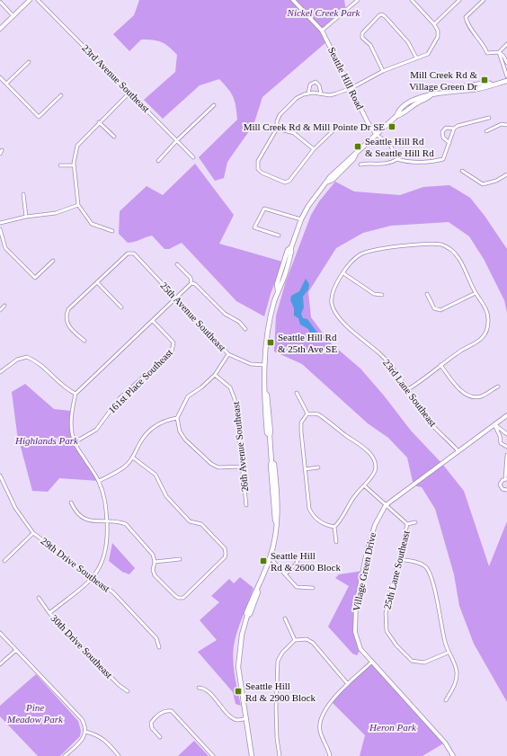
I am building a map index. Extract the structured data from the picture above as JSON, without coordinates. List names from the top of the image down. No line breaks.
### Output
{"streets":{"street":["23rd Avenue Southeast","Seattle Hill Road","25th Avenue Southeast","161st Place Southeast","23rd Lane Southeast","26th Avenue Southeast","29th Drive Southeast","25th Lane Southeast","Village Green Drive","30th Drive Southeast"]},"crossings":[["23rd Lane Southeast","Village Green Drive"],["25th Lane Southeast","Village Green Drive"]],"parks":["Nickel Creek Park","Highlands Park","Pine Meadow Park","Heron Park"],"places":{"transit":["Mill Creek Rd & Village Green Dr","Mill Creek Rd & Mill Pointe Dr SE","Seattle Hill Rd & Seattle Hill Rd","Seattle Hill Rd & 25th Ave SE","Seattle Hill Rd & 2600 Block","Seattle Hill Rd & 2900 Block"]}}
